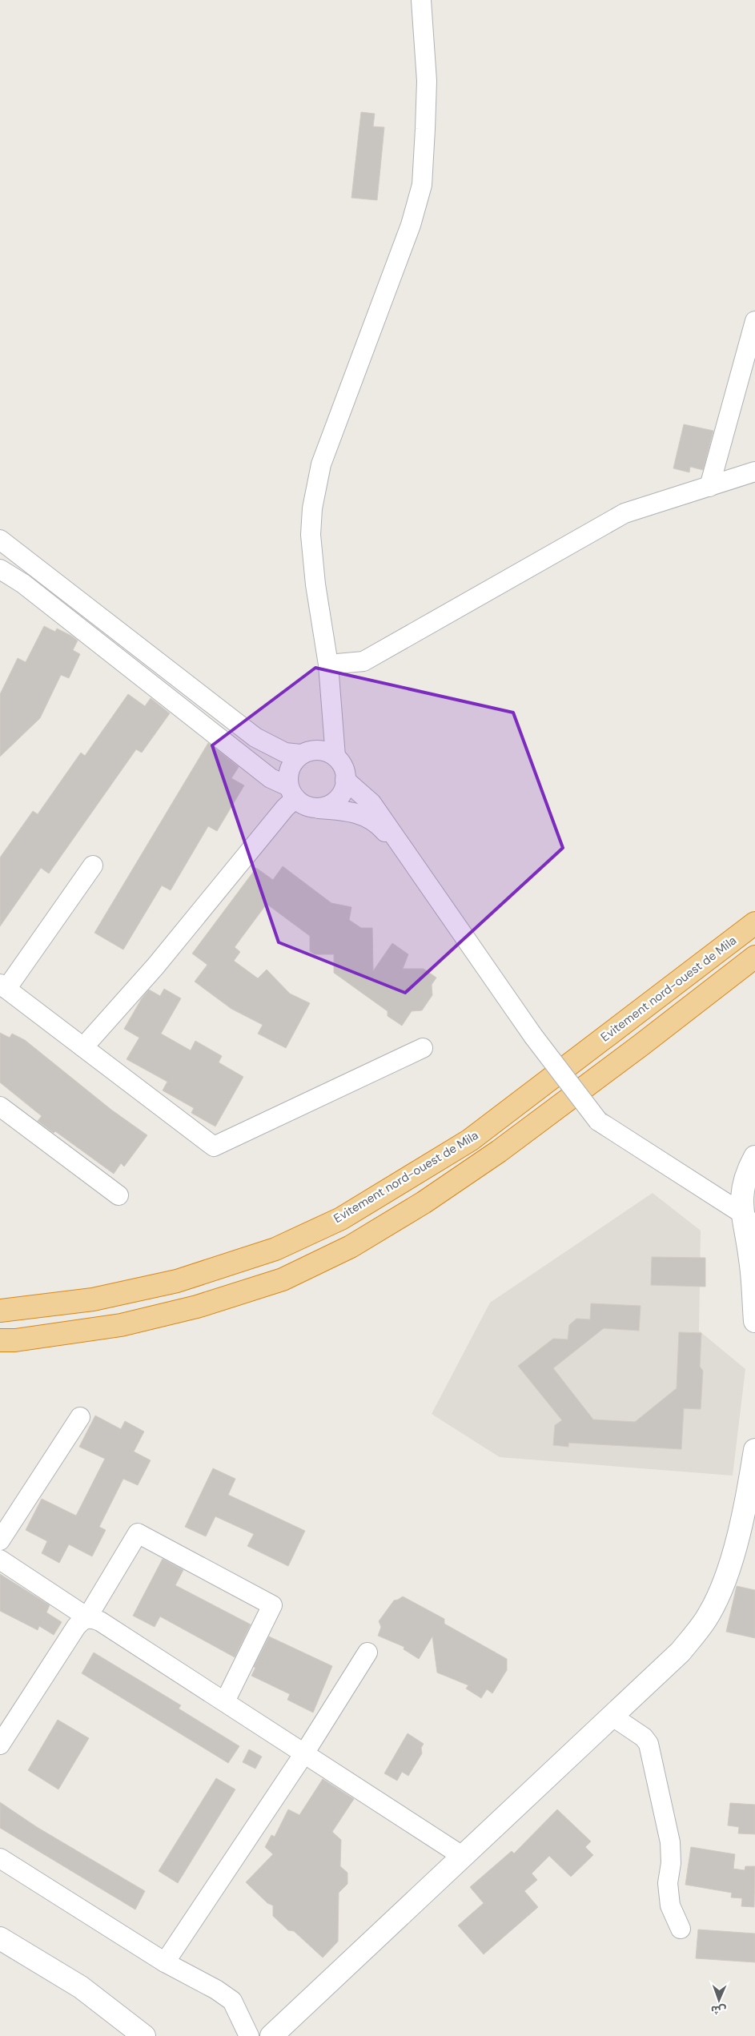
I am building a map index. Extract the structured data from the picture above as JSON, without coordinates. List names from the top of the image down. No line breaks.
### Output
{"streets":{"highway":["Evitement nord-ouest de Mila"]},"north":"bottom"}
